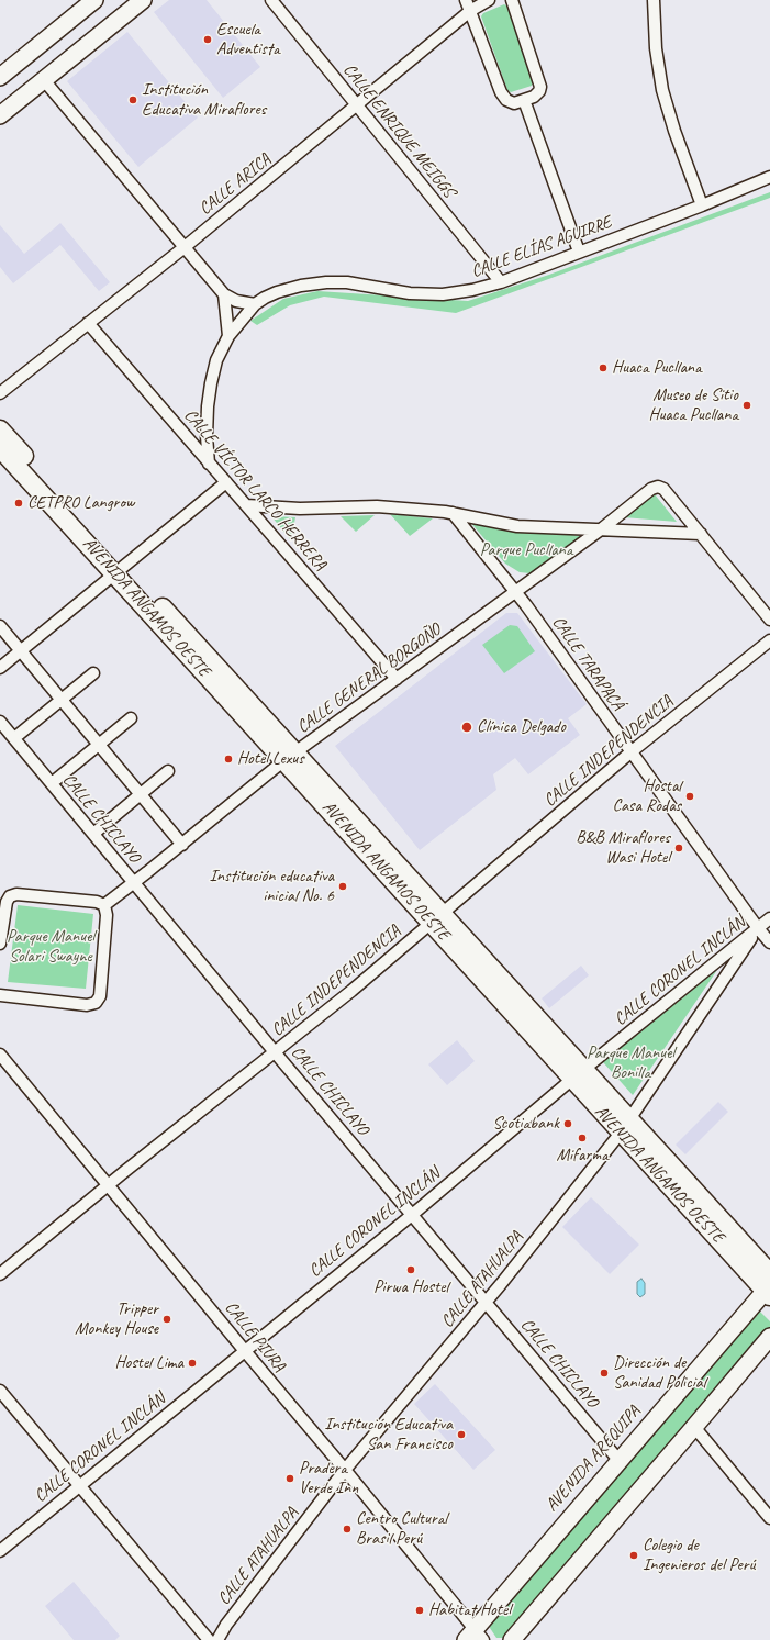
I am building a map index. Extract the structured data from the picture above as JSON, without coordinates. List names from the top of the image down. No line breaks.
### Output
{"streets":{"main road":["AVENIDA ANGAMOS OESTE","AVENIDA AREQUIPA"],"street":["CALLE ENRIQUE MEIGGS","CALLE ARICA","CALLE ELÍAS AGUIRRE","CALLE VÍCTOR LARCO HERRERA","CALLE TARAPACÁ","CALLE GENERAL BORGOÑO","CALLE INDEPENDENCIA","CALLE CHICLAYO","CALLE CORONEL INCLÁN","CALLE ATAHUALPA","CALLE PIURA"]},"crossings":[["CALLE ENRIQUE MEIGGS","CALLE ARICA"],["CALLE ENRIQUE MEIGGS","CALLE ELÍAS AGUIRRE"],["CALLE ARICA","CALLE VÍCTOR LARCO HERRERA"],["CALLE ELÍAS AGUIRRE","CALLE VÍCTOR LARCO HERRERA"],["CALLE VÍCTOR LARCO HERRERA","CALLE GENERAL BORGOÑO"],["AVENIDA ANGAMOS OESTE","CALLE GENERAL BORGOÑO"],["AVENIDA ANGAMOS OESTE","CALLE INDEPENDENCIA"],["AVENIDA ANGAMOS OESTE","CALLE CORONEL INCLÁN"],["AVENIDA ANGAMOS OESTE","CALLE ATAHUALPA"],["AVENIDA ANGAMOS OESTE","AVENIDA AREQUIPA"],["CALLE TARAPACÁ","CALLE GENERAL BORGOÑO"],["CALLE TARAPACÁ","CALLE INDEPENDENCIA"],["CALLE TARAPACÁ","CALLE CORONEL INCLÁN"],["CALLE TARAPACÁ","CALLE ATAHUALPA"],["CALLE GENERAL BORGOÑO","CALLE CHICLAYO"],["CALLE INDEPENDENCIA","CALLE CHICLAYO"],["CALLE INDEPENDENCIA","CALLE PIURA"],["CALLE CHICLAYO","CALLE CORONEL INCLÁN"],["CALLE CHICLAYO","CALLE ATAHUALPA"],["CALLE CHICLAYO","AVENIDA AREQUIPA"],["CALLE CORONEL INCLÁN","CALLE ATAHUALPA"],["CALLE CORONEL INCLÁN","CALLE PIURA"],["CALLE ATAHUALPA","CALLE PIURA"],["CALLE PIURA","AVENIDA AREQUIPA"]],"parks":["Parque Pucllana","Parque Manuel Solari Swayne","Parque Manuel Bonilla"],"places":["Escuela Adventista","Institución Educativa Miraflores","Huaca Pucllana","Museo de Sitio Huaca Pucllana","CETPRO Langrow","Clínica Delgado","Hotel Lexus","Hostal Casa Rodas","B&B Miraflores Wasi Hotel","Institución educativa inicial No. 6","Scotiabank","Mifarma","Pirwa Hostel","Tripper Monkey House","Hostel Lima","Dirección de Sanidad Policial","Institución Educativa San Francisco","Pradera Verde Inn","Centro Cultural Brasil Perú","Colegio de Ingenieros del Perú","Habitat Hotel"]}
